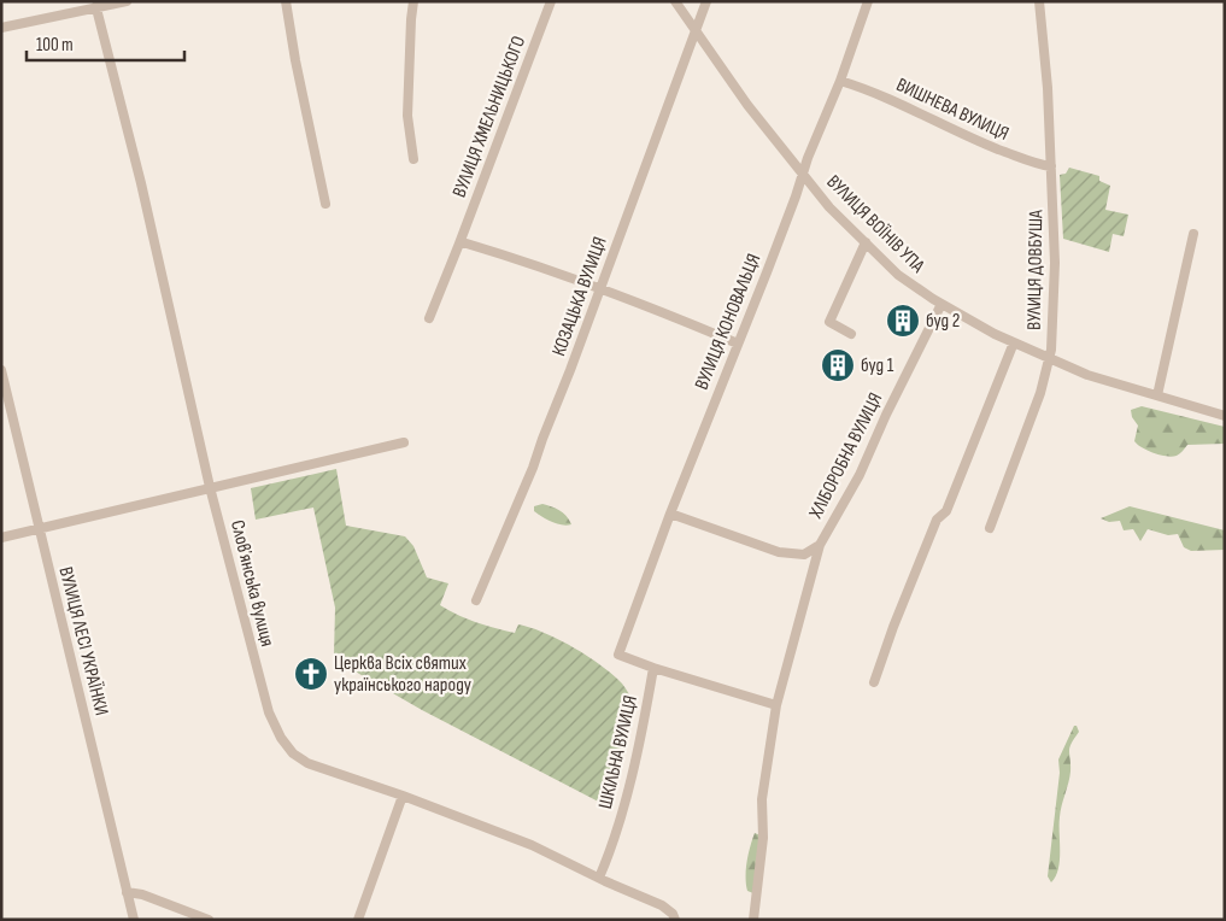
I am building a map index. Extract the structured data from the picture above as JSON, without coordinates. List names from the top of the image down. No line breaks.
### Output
{"streets":{"street":["ВИШНЕВА ВУЛИЦЯ","ВУЛИЦЯ ХМЕЛЬНИЦЬКОГО","ВУЛИЦЯ ВОЇНІВ УПА","ВУЛИЦЯ ДОВБУША","КОЗАЦЬКА ВУЛИЦЯ","ВУЛИЦЯ КОНОВАЛЬЦЯ","ХЛІБОРОБНА ВУЛИЦЯ","Словʼянська вулиця","ВУЛИЦЯ ЛЕСІ УКРАЇНКИ","ШКІЛЬНА ВУЛИЦЯ"]},"crossings":[["ВИШНЕВА ВУЛИЦЯ","ВУЛИЦЯ ДОВБУША"],["ВИШНЕВА ВУЛИЦЯ","ВУЛИЦЯ КОНОВАЛЬЦЯ"],["ВУЛИЦЯ ВОЇНІВ УПА","ВУЛИЦЯ ДОВБУША"],["ВУЛИЦЯ ВОЇНІВ УПА","КОЗАЦЬКА ВУЛИЦЯ"],["ВУЛИЦЯ ВОЇНІВ УПА","ВУЛИЦЯ КОНОВАЛЬЦЯ"],["ВУЛИЦЯ ВОЇНІВ УПА","ХЛІБОРОБНА ВУЛИЦЯ"],["ВУЛИЦЯ КОНОВАЛЬЦЯ","ХЛІБОРОБНА ВУЛИЦЯ"],["ВУЛИЦЯ КОНОВАЛЬЦЯ","ШКІЛЬНА ВУЛИЦЯ"],["Словʼянська вулиця","ШКІЛЬНА ВУЛИЦЯ"]],"places":{"building":["буд 2","буд 1"],"church":["Церква Всіх святих українського народу"]},"scale_bar":"100 m"}
